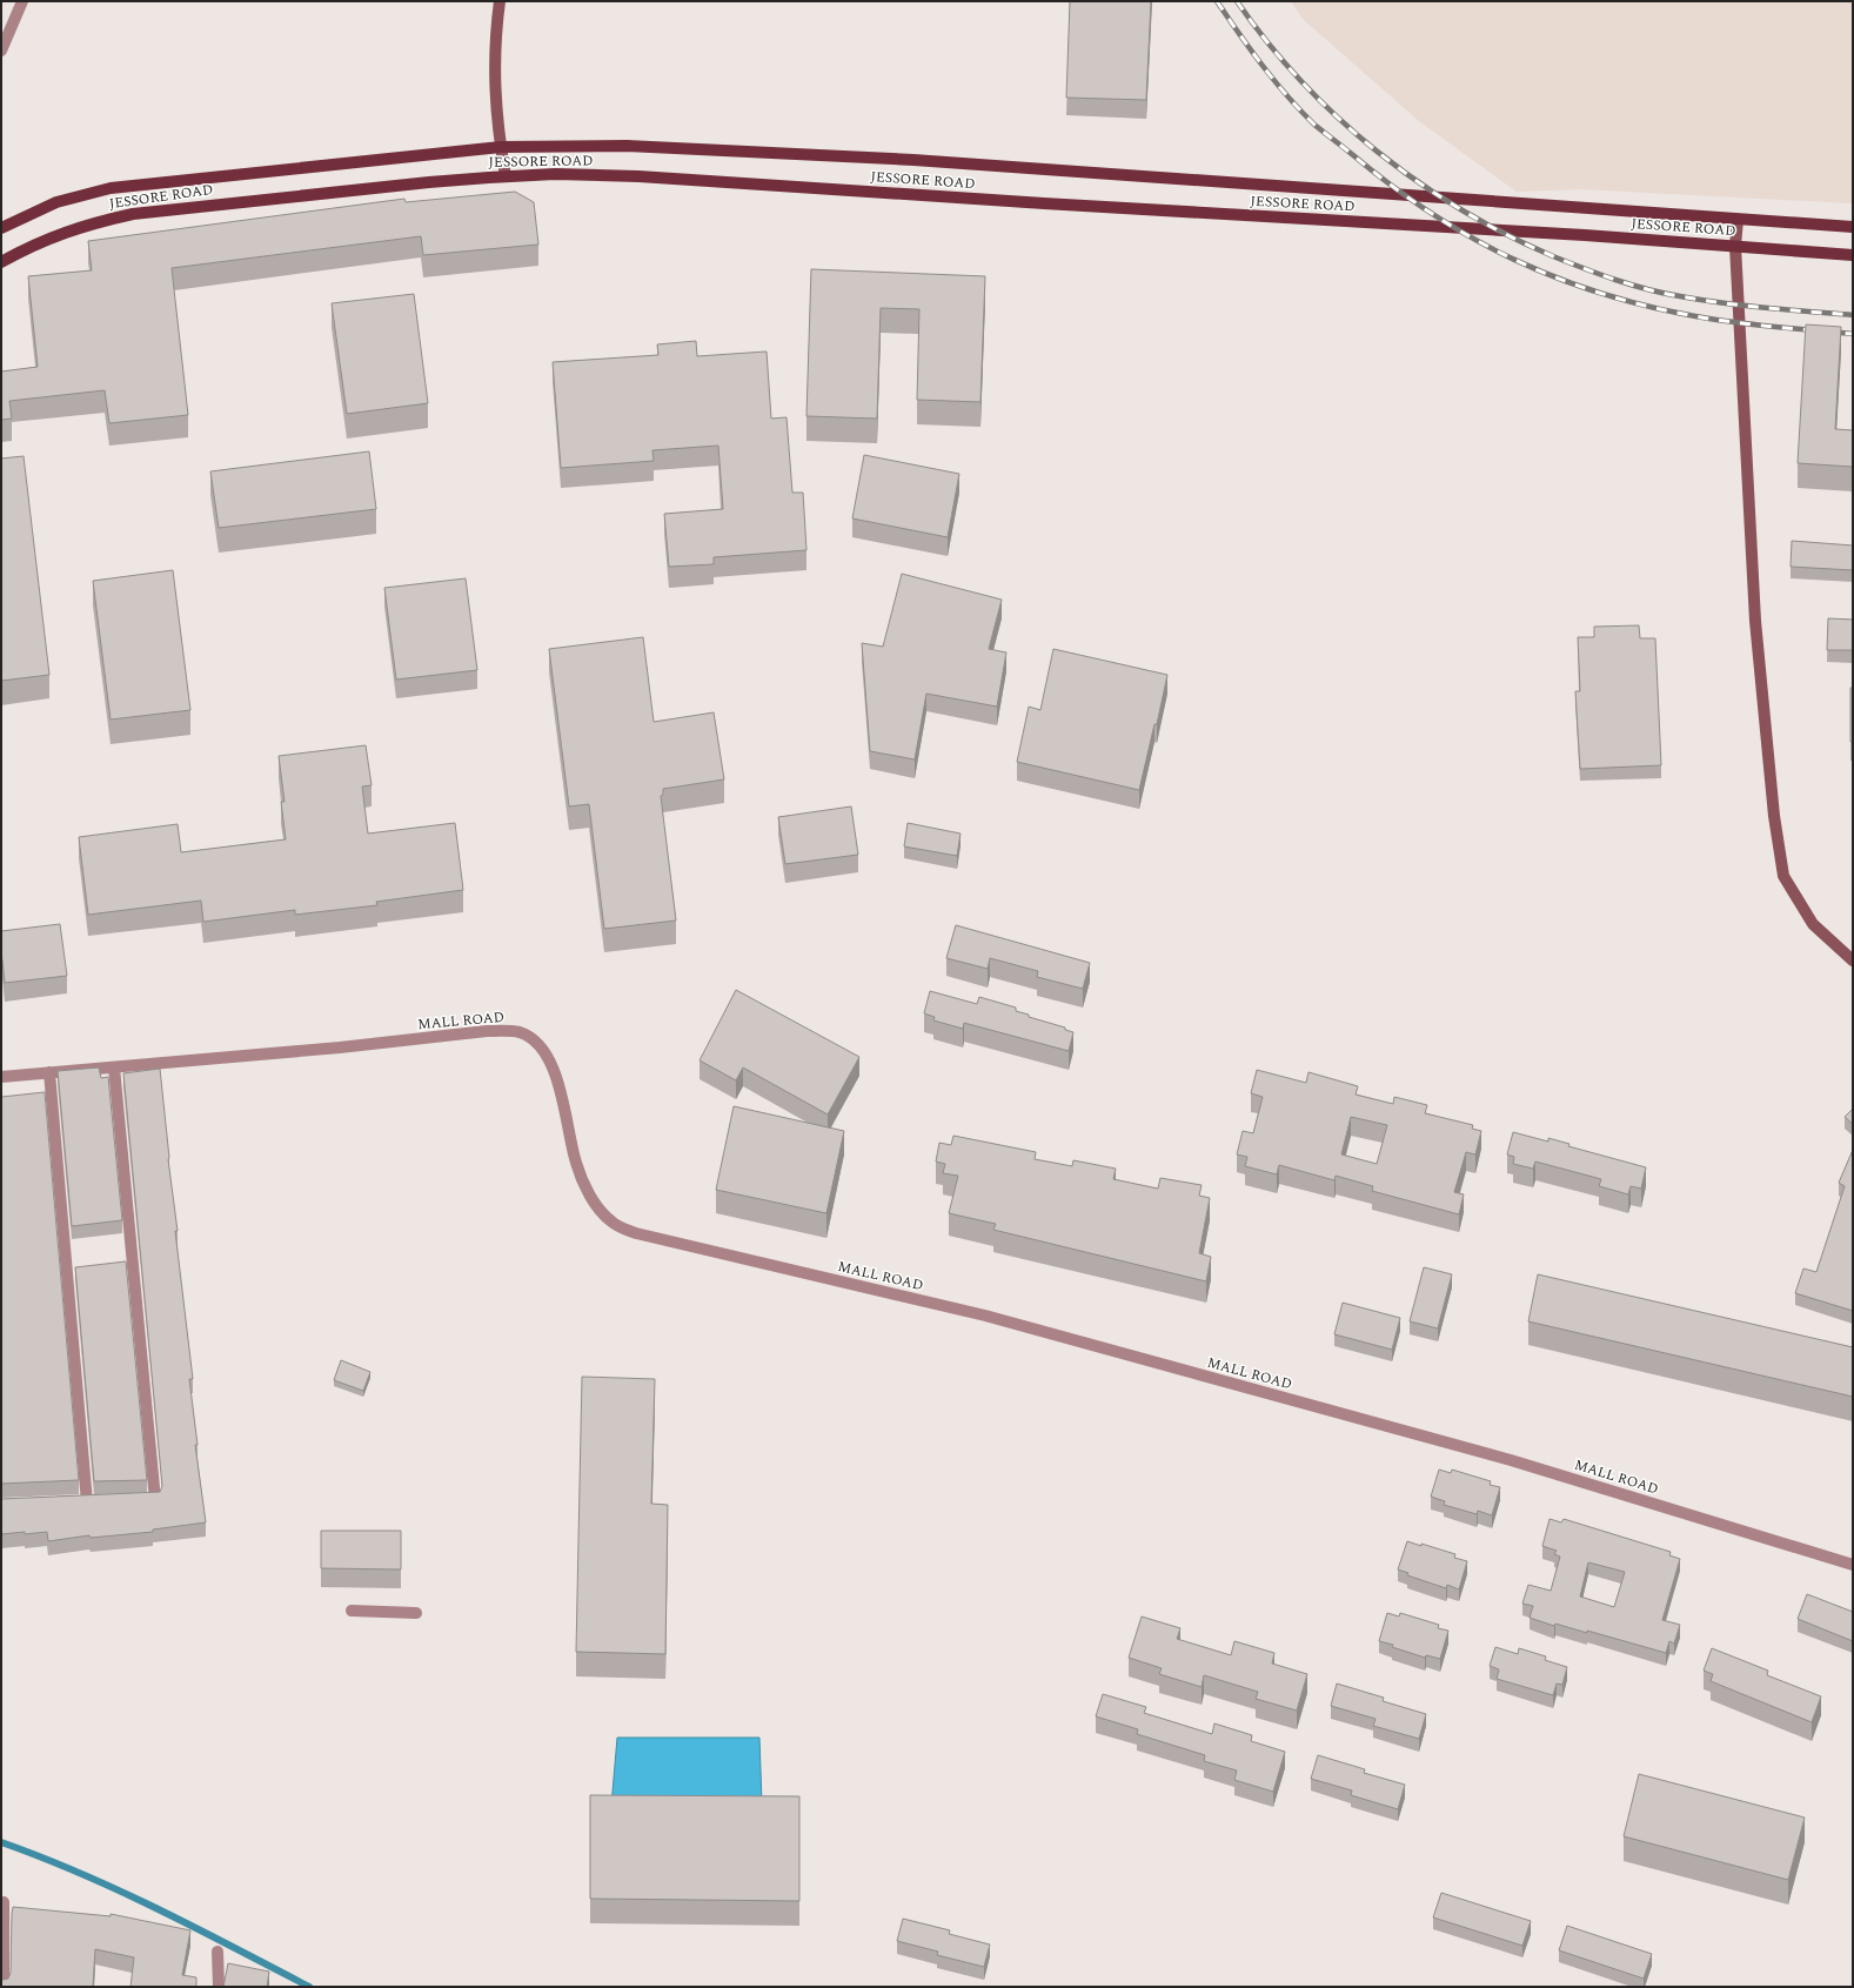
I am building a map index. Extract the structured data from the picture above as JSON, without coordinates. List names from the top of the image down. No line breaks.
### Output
{"streets":{"main road":["JESSORE ROAD"],"street":["MALL ROAD"]}}
